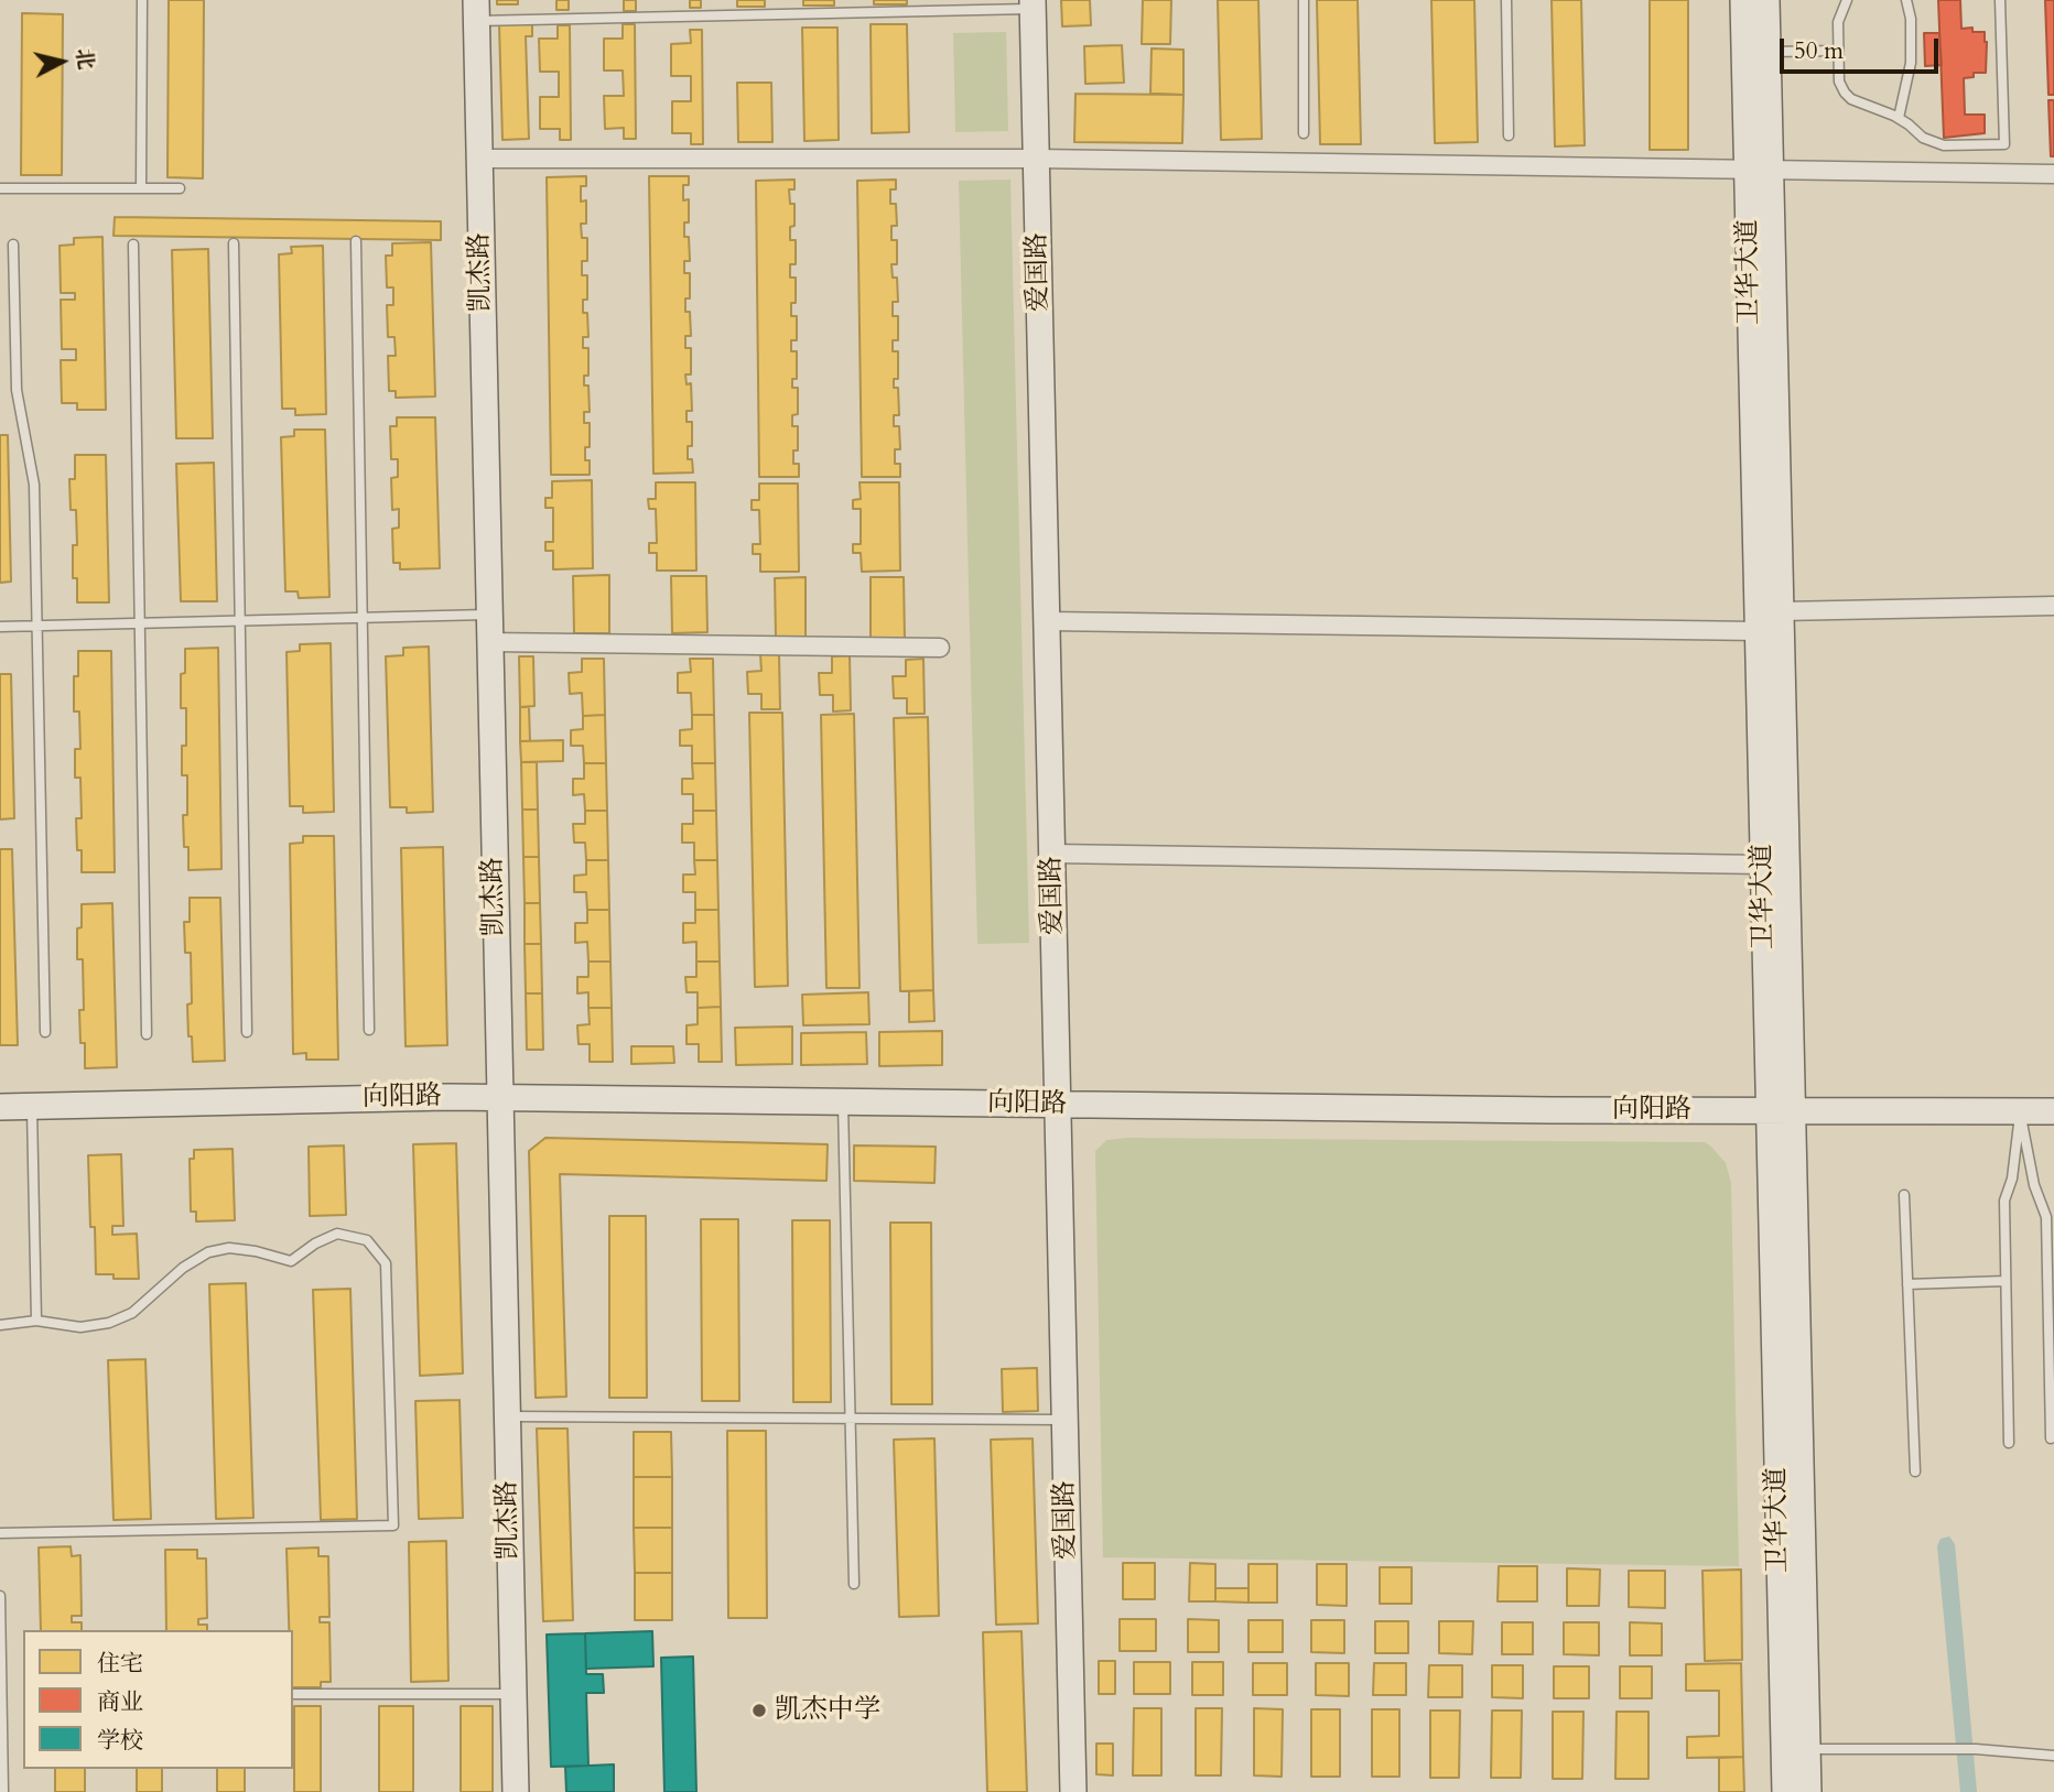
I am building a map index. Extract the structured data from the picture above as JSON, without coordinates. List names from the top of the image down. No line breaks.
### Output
{"streets":{"street":["凯杰路","爱国路","卫华大道","向阳路"]},"crossings":[["凯杰路","向阳路"],["爱国路","向阳路"],["卫华大道","向阳路"]],"places":["凯杰中学"],"legend":["住宅","商业","学校"],"scale_bar":"50 m","north":"right"}
